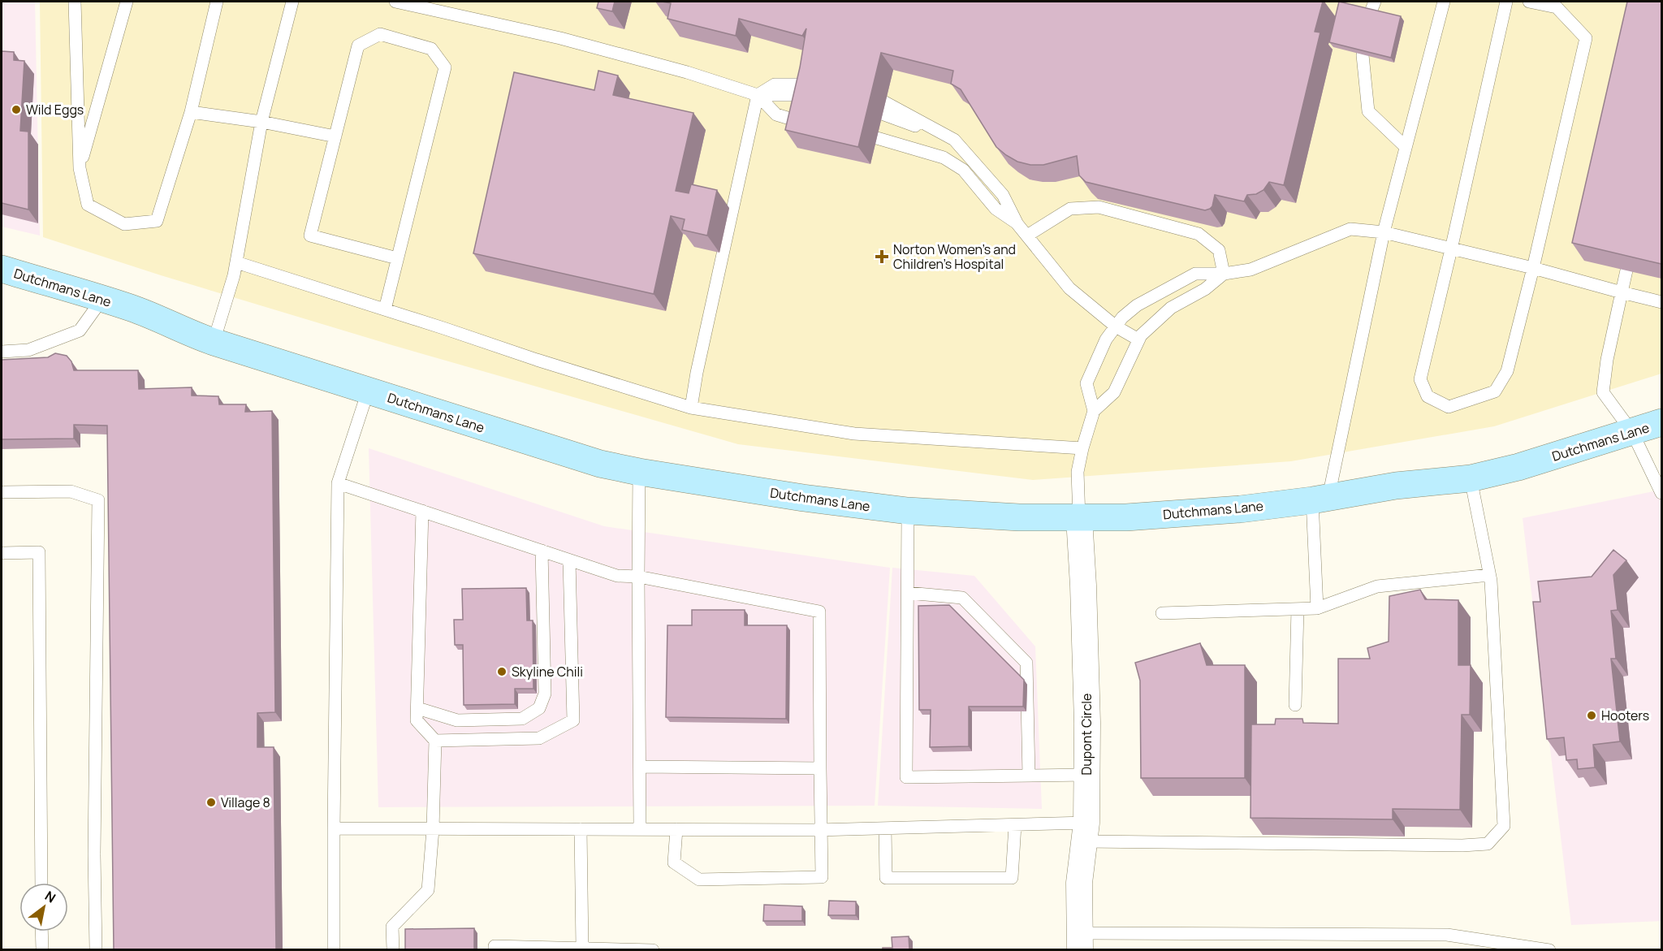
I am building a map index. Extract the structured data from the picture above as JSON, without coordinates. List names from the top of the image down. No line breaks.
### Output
{"streets":{"street":["Dutchmans Lane","Dupont Circle"]},"crossings":[["Dutchmans Lane","Dupont Circle"]],"places":{"other":["Wild Eggs","Skyline Chili","Hooters","Village 8"],"health":["Norton Women's and Children's Hospital"]},"north":"top right"}
